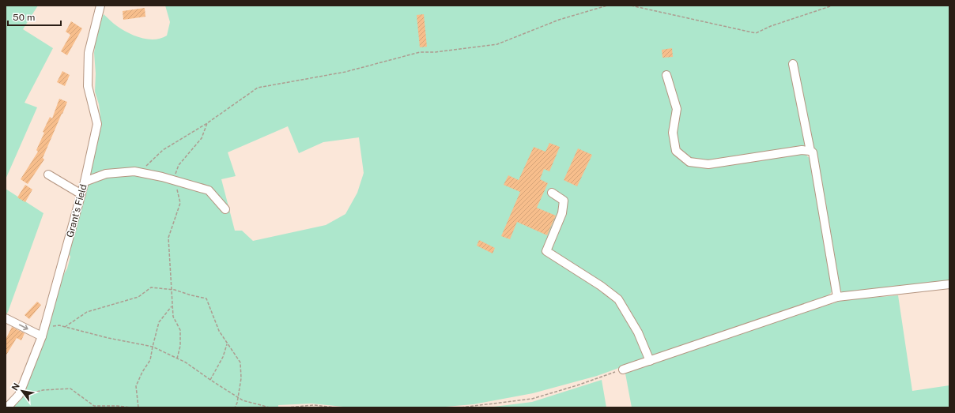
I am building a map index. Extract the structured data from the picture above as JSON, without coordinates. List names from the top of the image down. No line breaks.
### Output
{"streets":{"street":["Grant's Field"]},"scale_bar":"50 m","north":"top left"}
